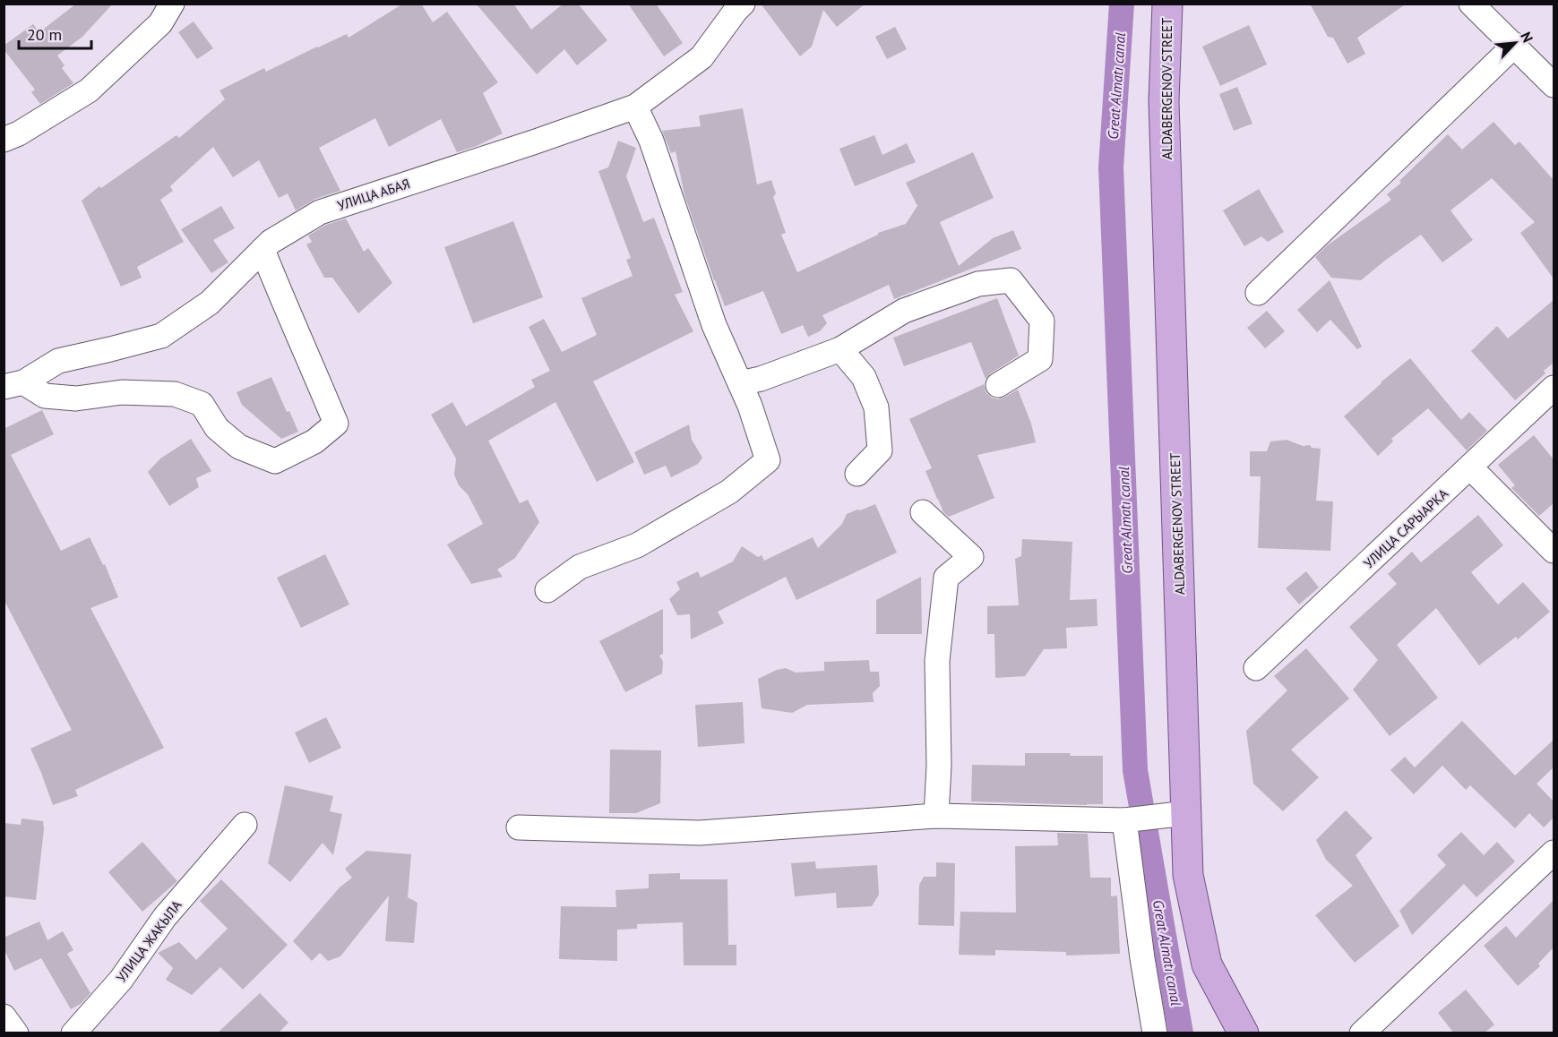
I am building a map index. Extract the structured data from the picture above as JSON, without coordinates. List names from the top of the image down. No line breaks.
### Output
{"streets":{"main road":["ALDABERGENOV STREET"],"street":["УЛИЦА АБАЯ","УЛИЦА САРЫАРКА","УЛИЦА ЖАКЫЛА"]},"water":["Great Almatı canal"],"scale_bar":"20 m","north":"top right"}
